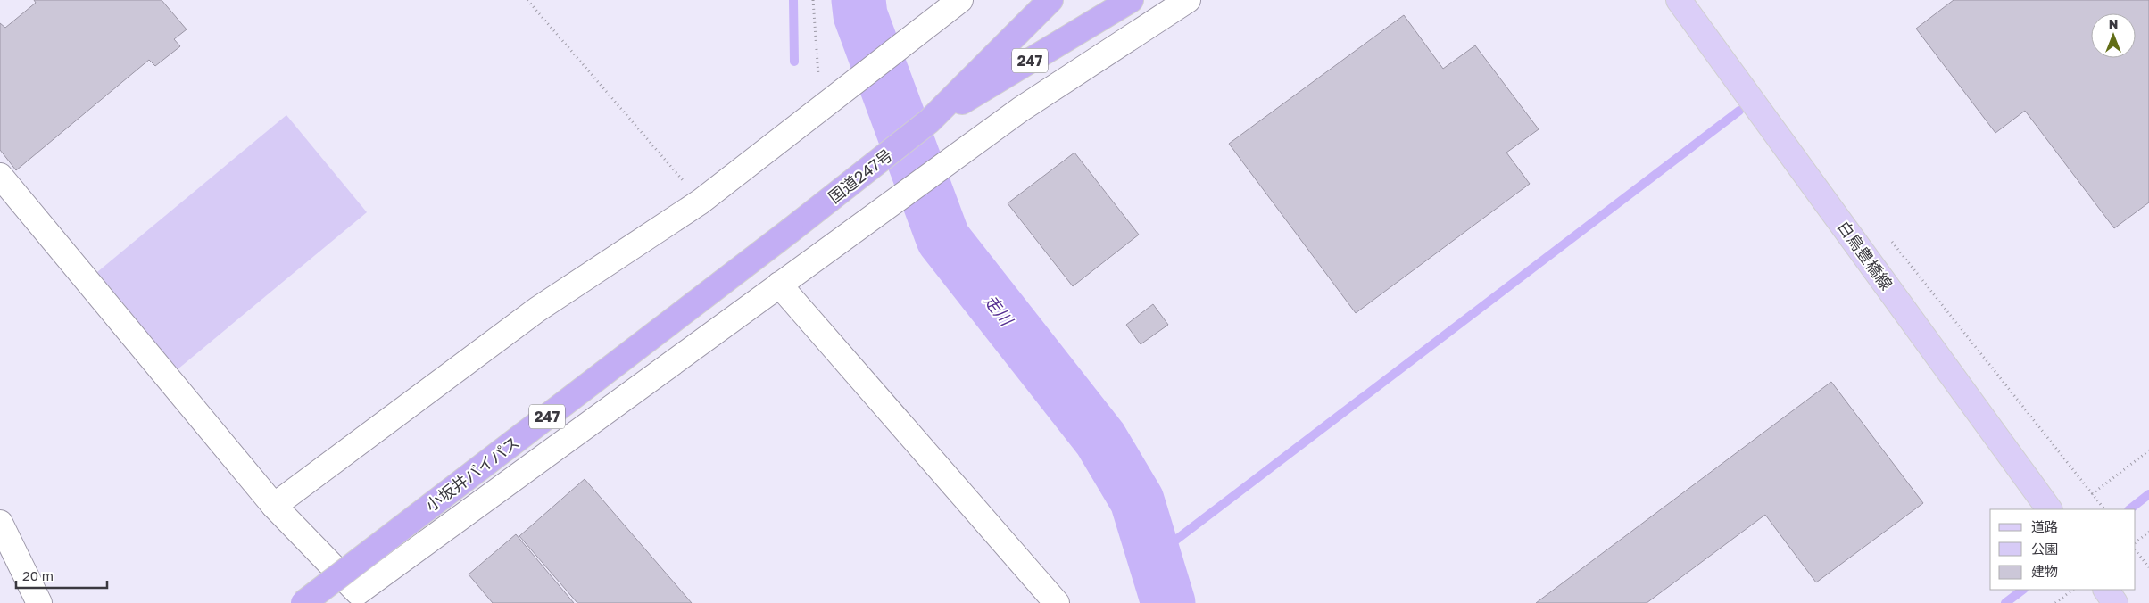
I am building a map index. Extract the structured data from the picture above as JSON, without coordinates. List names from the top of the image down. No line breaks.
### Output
{"streets":{"highway":["247","国道247号","小坂井バイパス"],"main road":["白鳥豊橋線"]},"crossings":[["国道247号","小坂井バイパス"]],"water":["走川"],"legend":["道路","公園","建物"],"scale_bar":"20 m","north":"top"}
